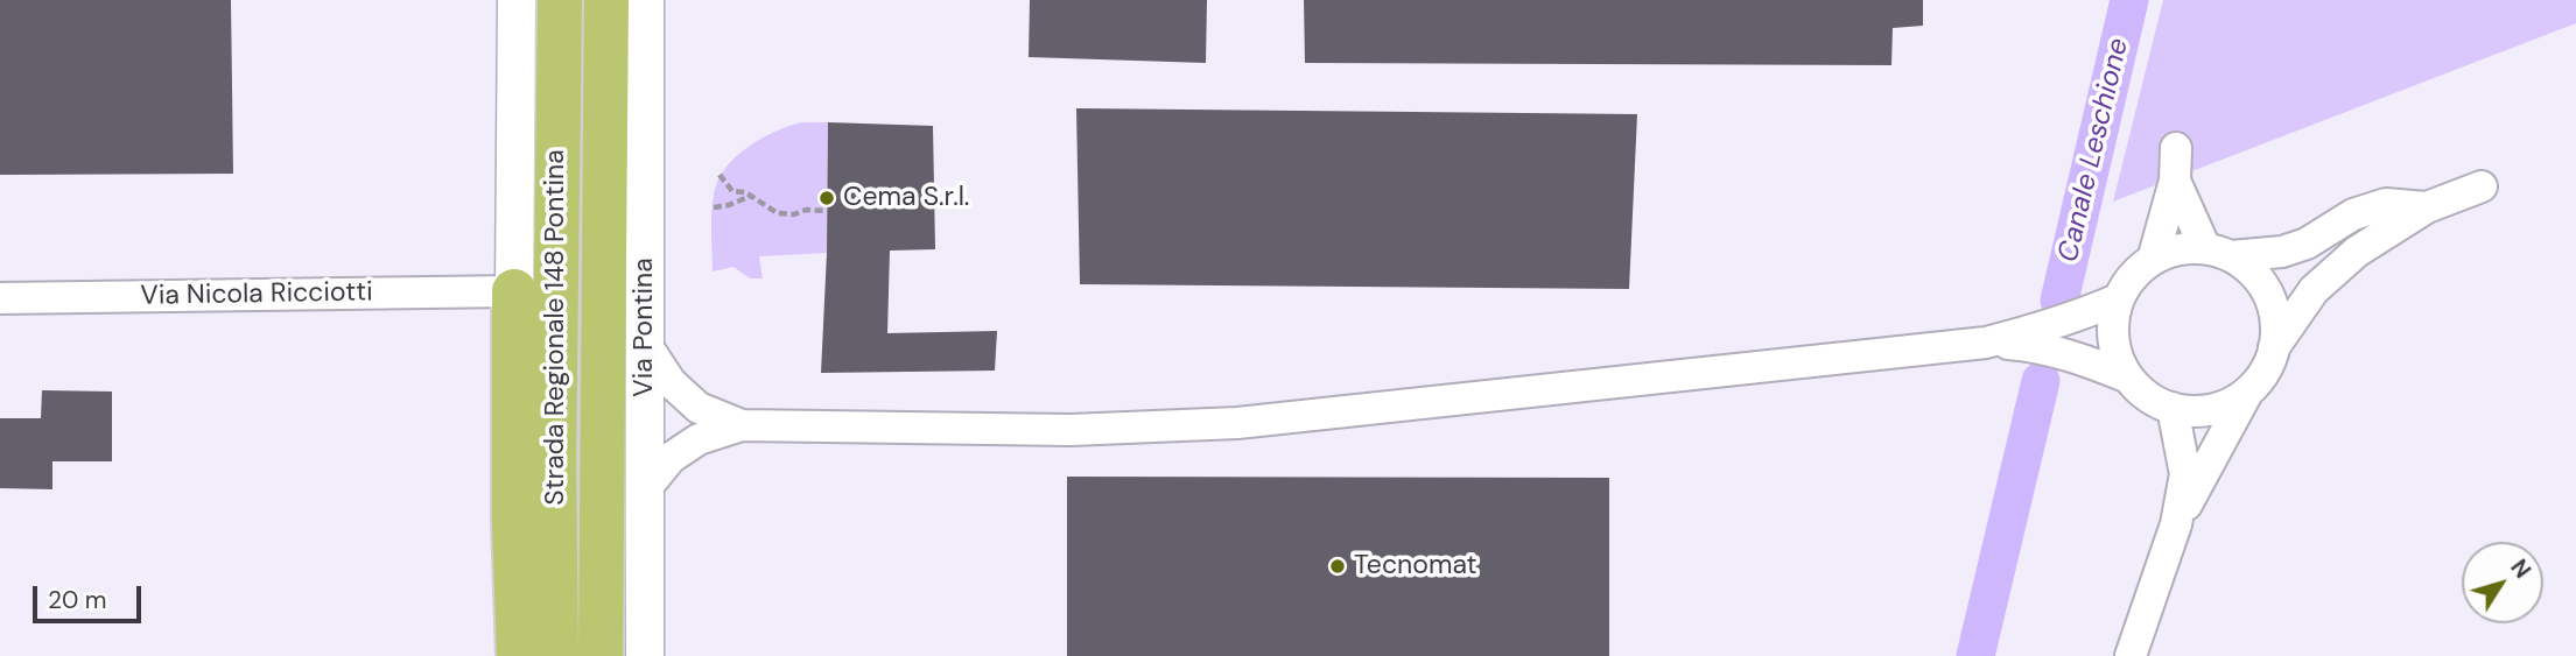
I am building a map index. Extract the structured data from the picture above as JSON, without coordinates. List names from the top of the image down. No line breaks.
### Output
{"streets":{"highway":["Strada Regionale 148 Pontina"],"street":["Via Nicola Ricciotti","Via Pontina"]},"water":["Canale Leschione"],"places":["Cema S.r.l.","Tecnomat"],"scale_bar":"20 m","north":"top right"}
